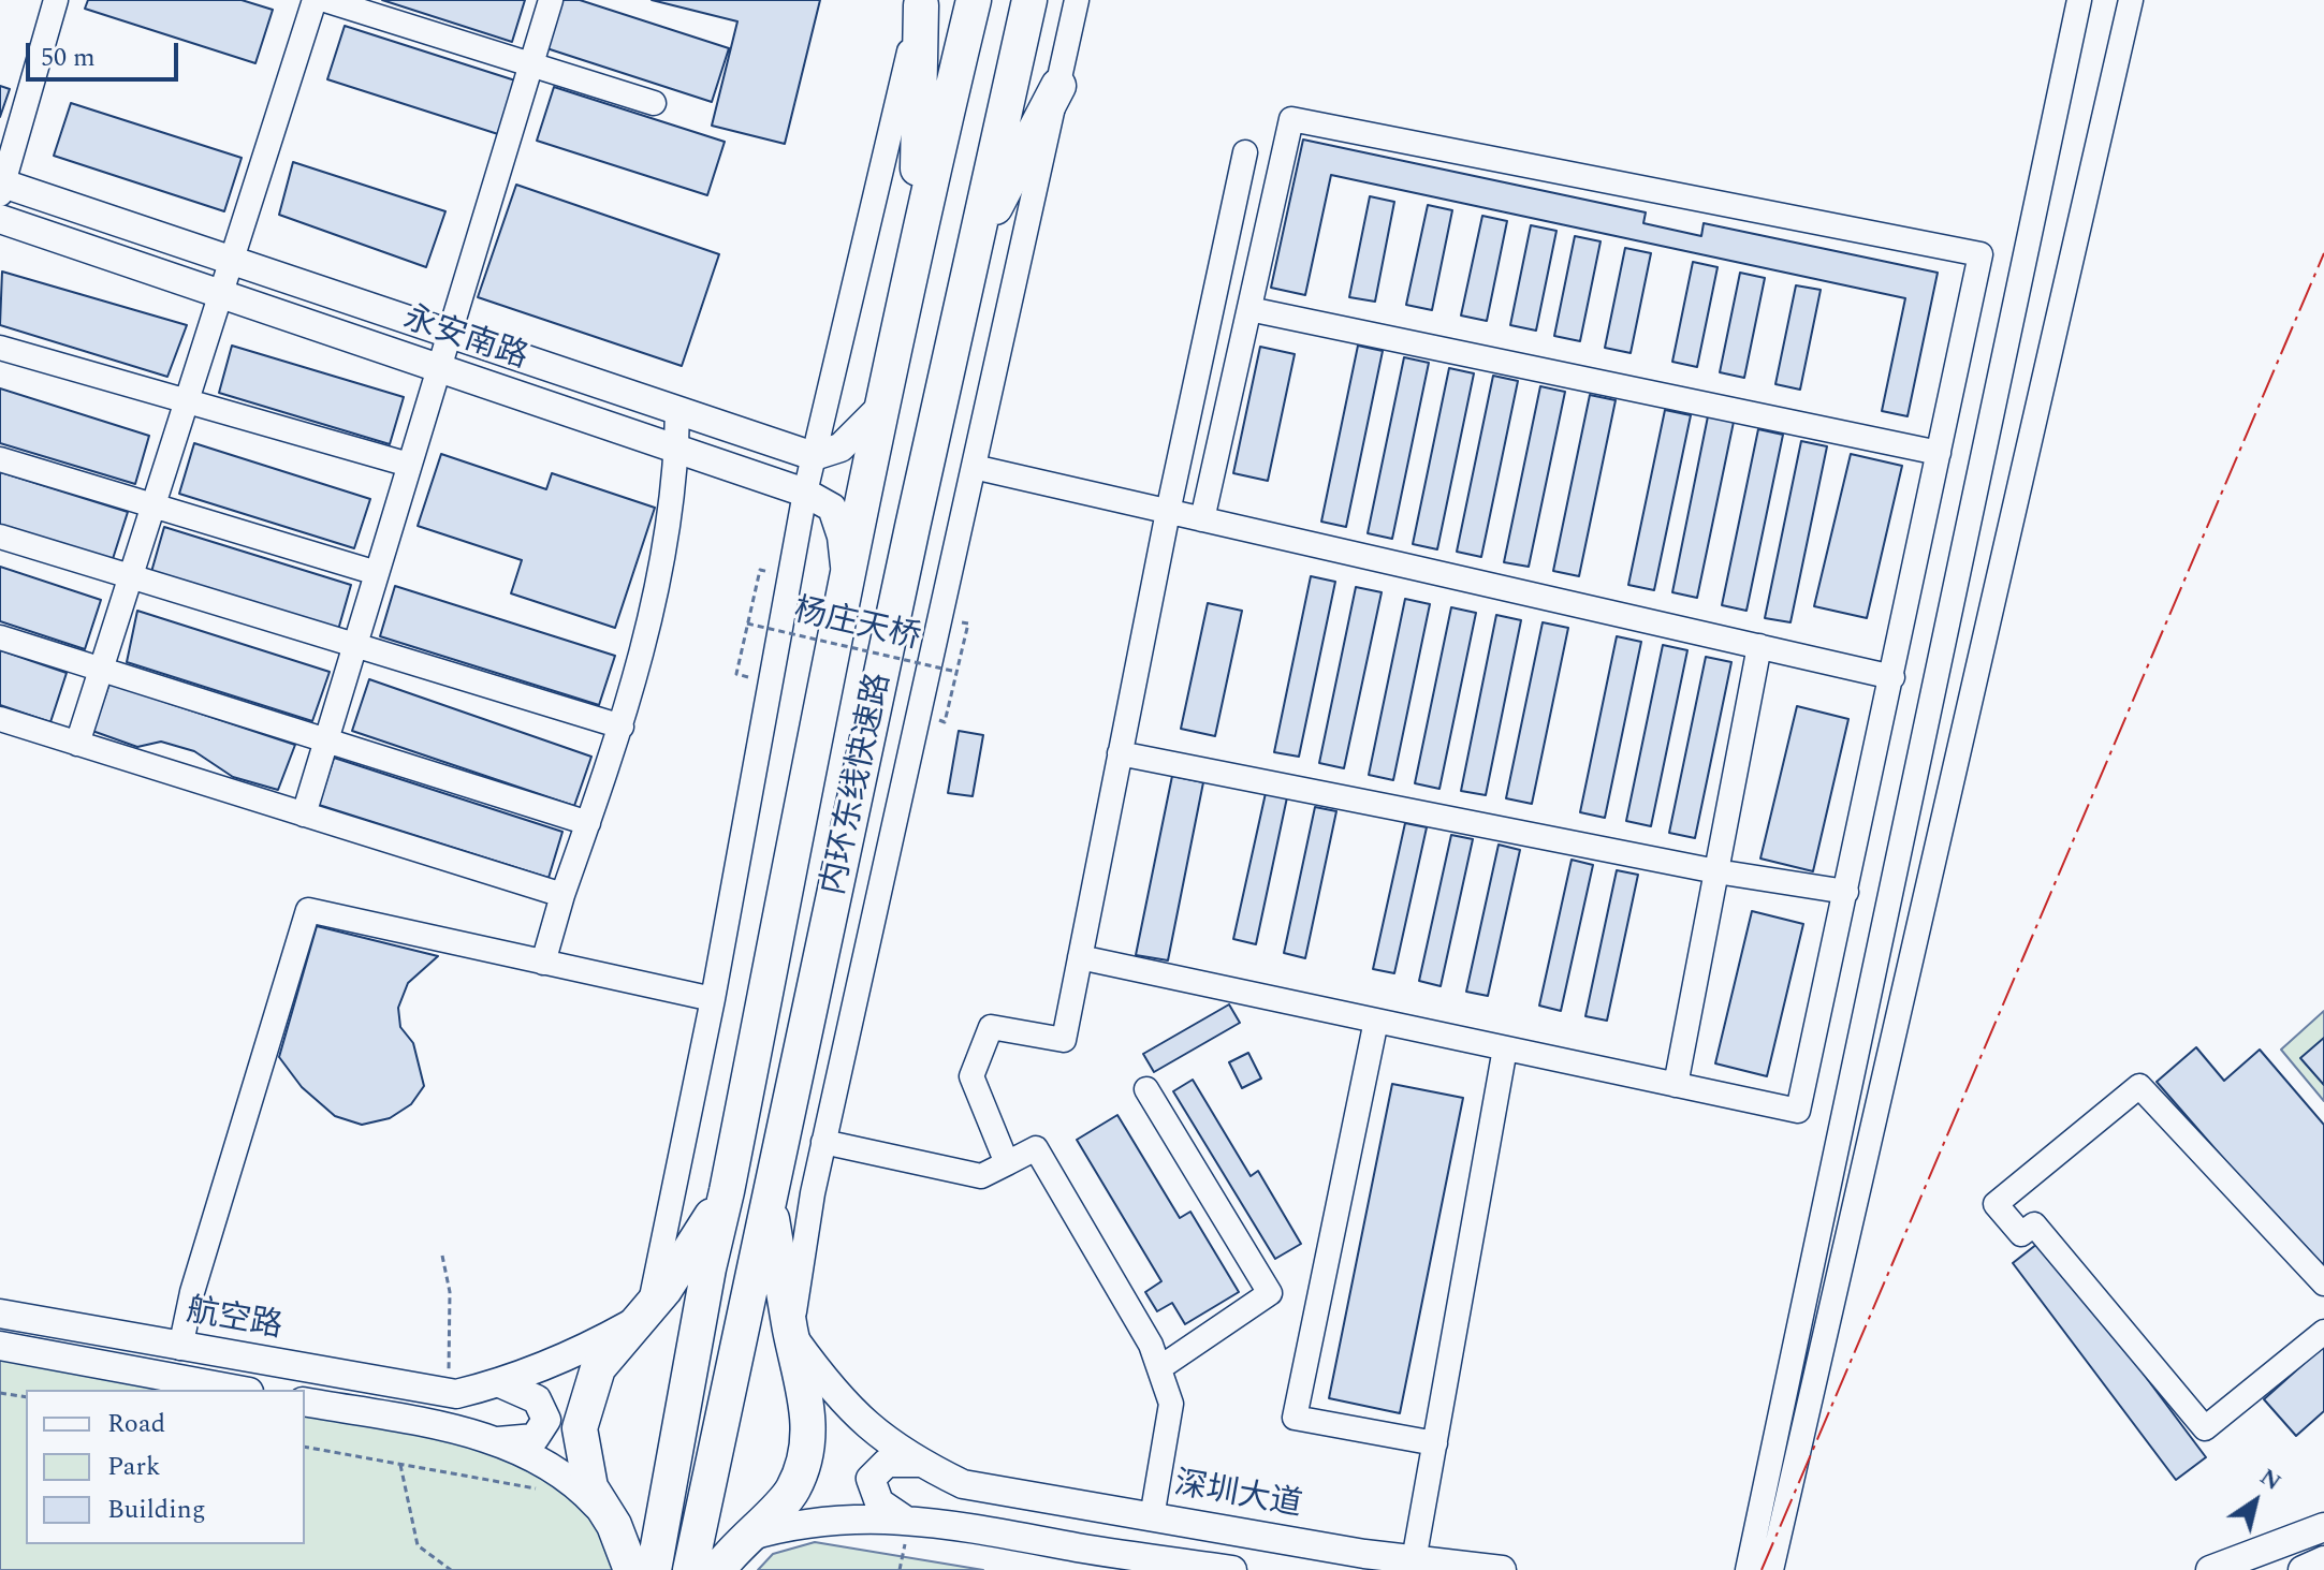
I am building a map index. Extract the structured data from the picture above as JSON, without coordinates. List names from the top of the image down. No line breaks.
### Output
{"streets":{"highway":["内环东线快速路"],"main road":["永安南路","航空路","深圳大道"],"path":["杨庄天桥"]},"crossings":[["永安南路","内环东线快速路"]],"legend":["Road","Park","Building"],"scale_bar":"50 m","north":"top right"}
